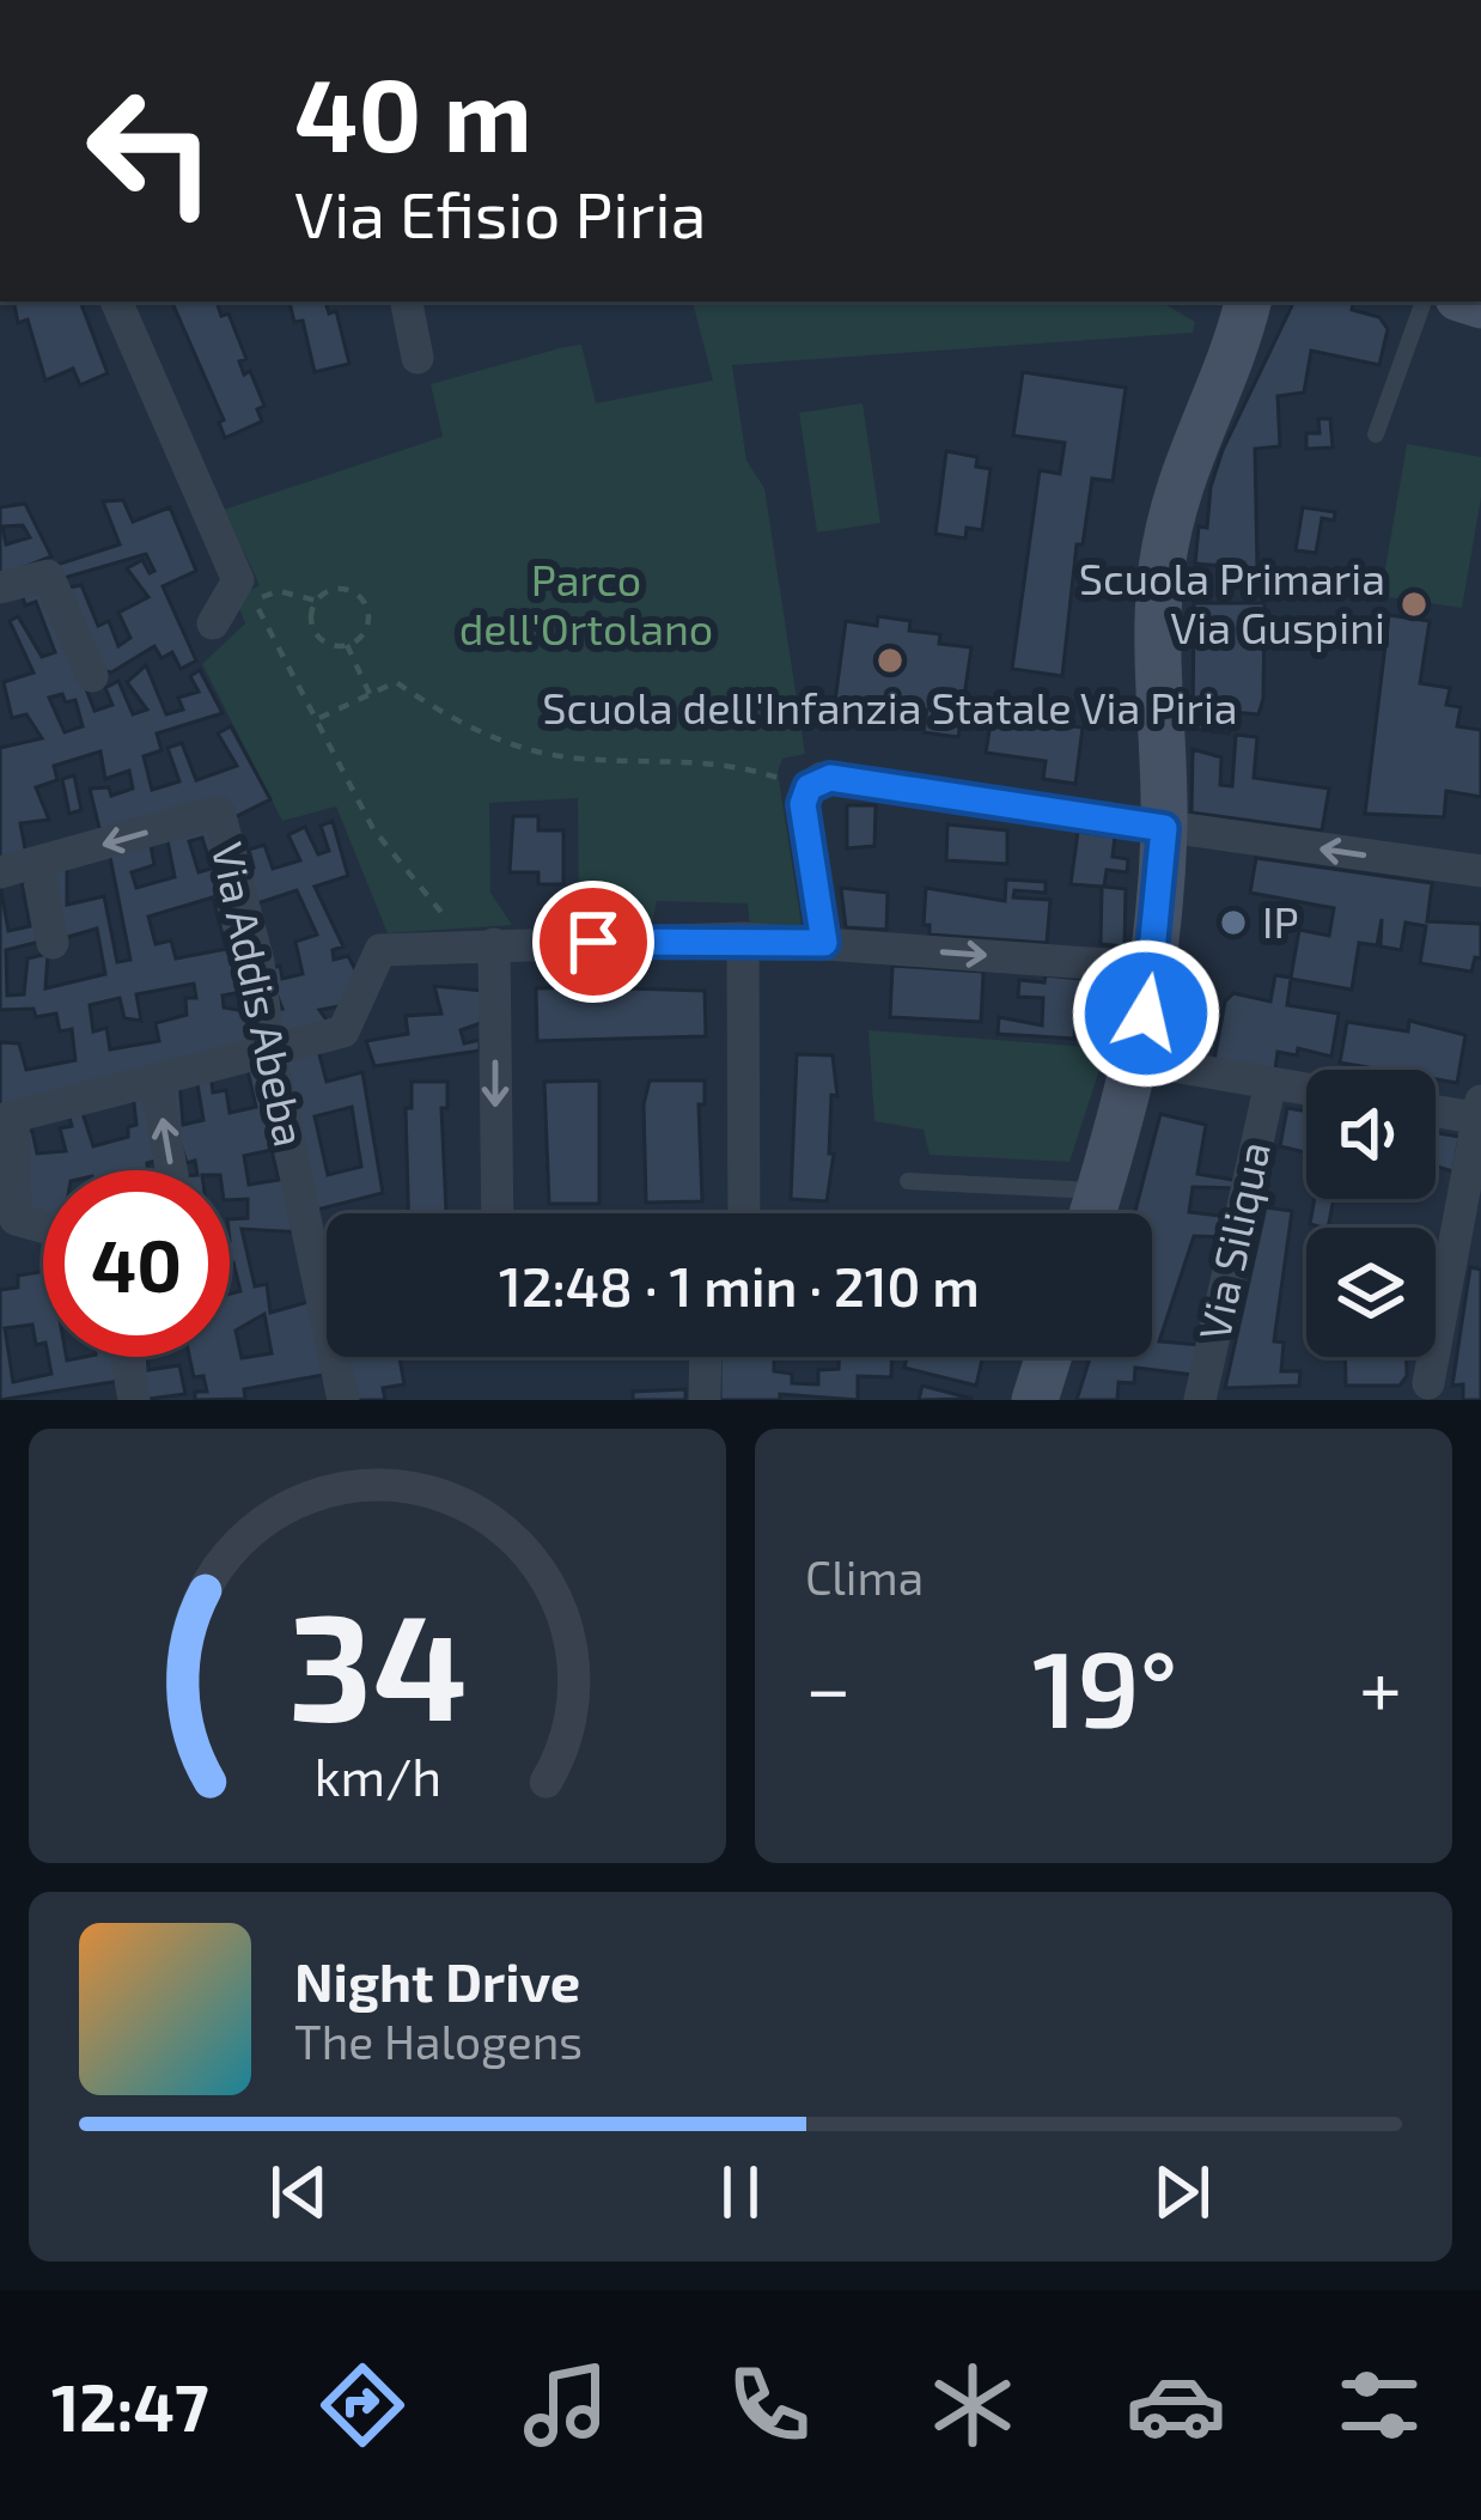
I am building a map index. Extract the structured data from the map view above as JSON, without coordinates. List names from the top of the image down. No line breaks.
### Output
{"streets":{"street":["Via Addis Abeba","Via Siliqua"]},"parks":["Parco dell'Ortolano"],"places":["Scuola Primaria Via Guspini","Scuola dell'Infanzia Statale Via Piria","IP"],"page":{"turn":["40 m","Via Efisio Piria"],"limit":"40","trip":"12:48 · 1 min · 210 m","tile":"Clima","heat":["−","19°","+"],"song":["Night Drive","The Halogens"],"tabs":"12:47","gauge":["34","km/h"]}}
